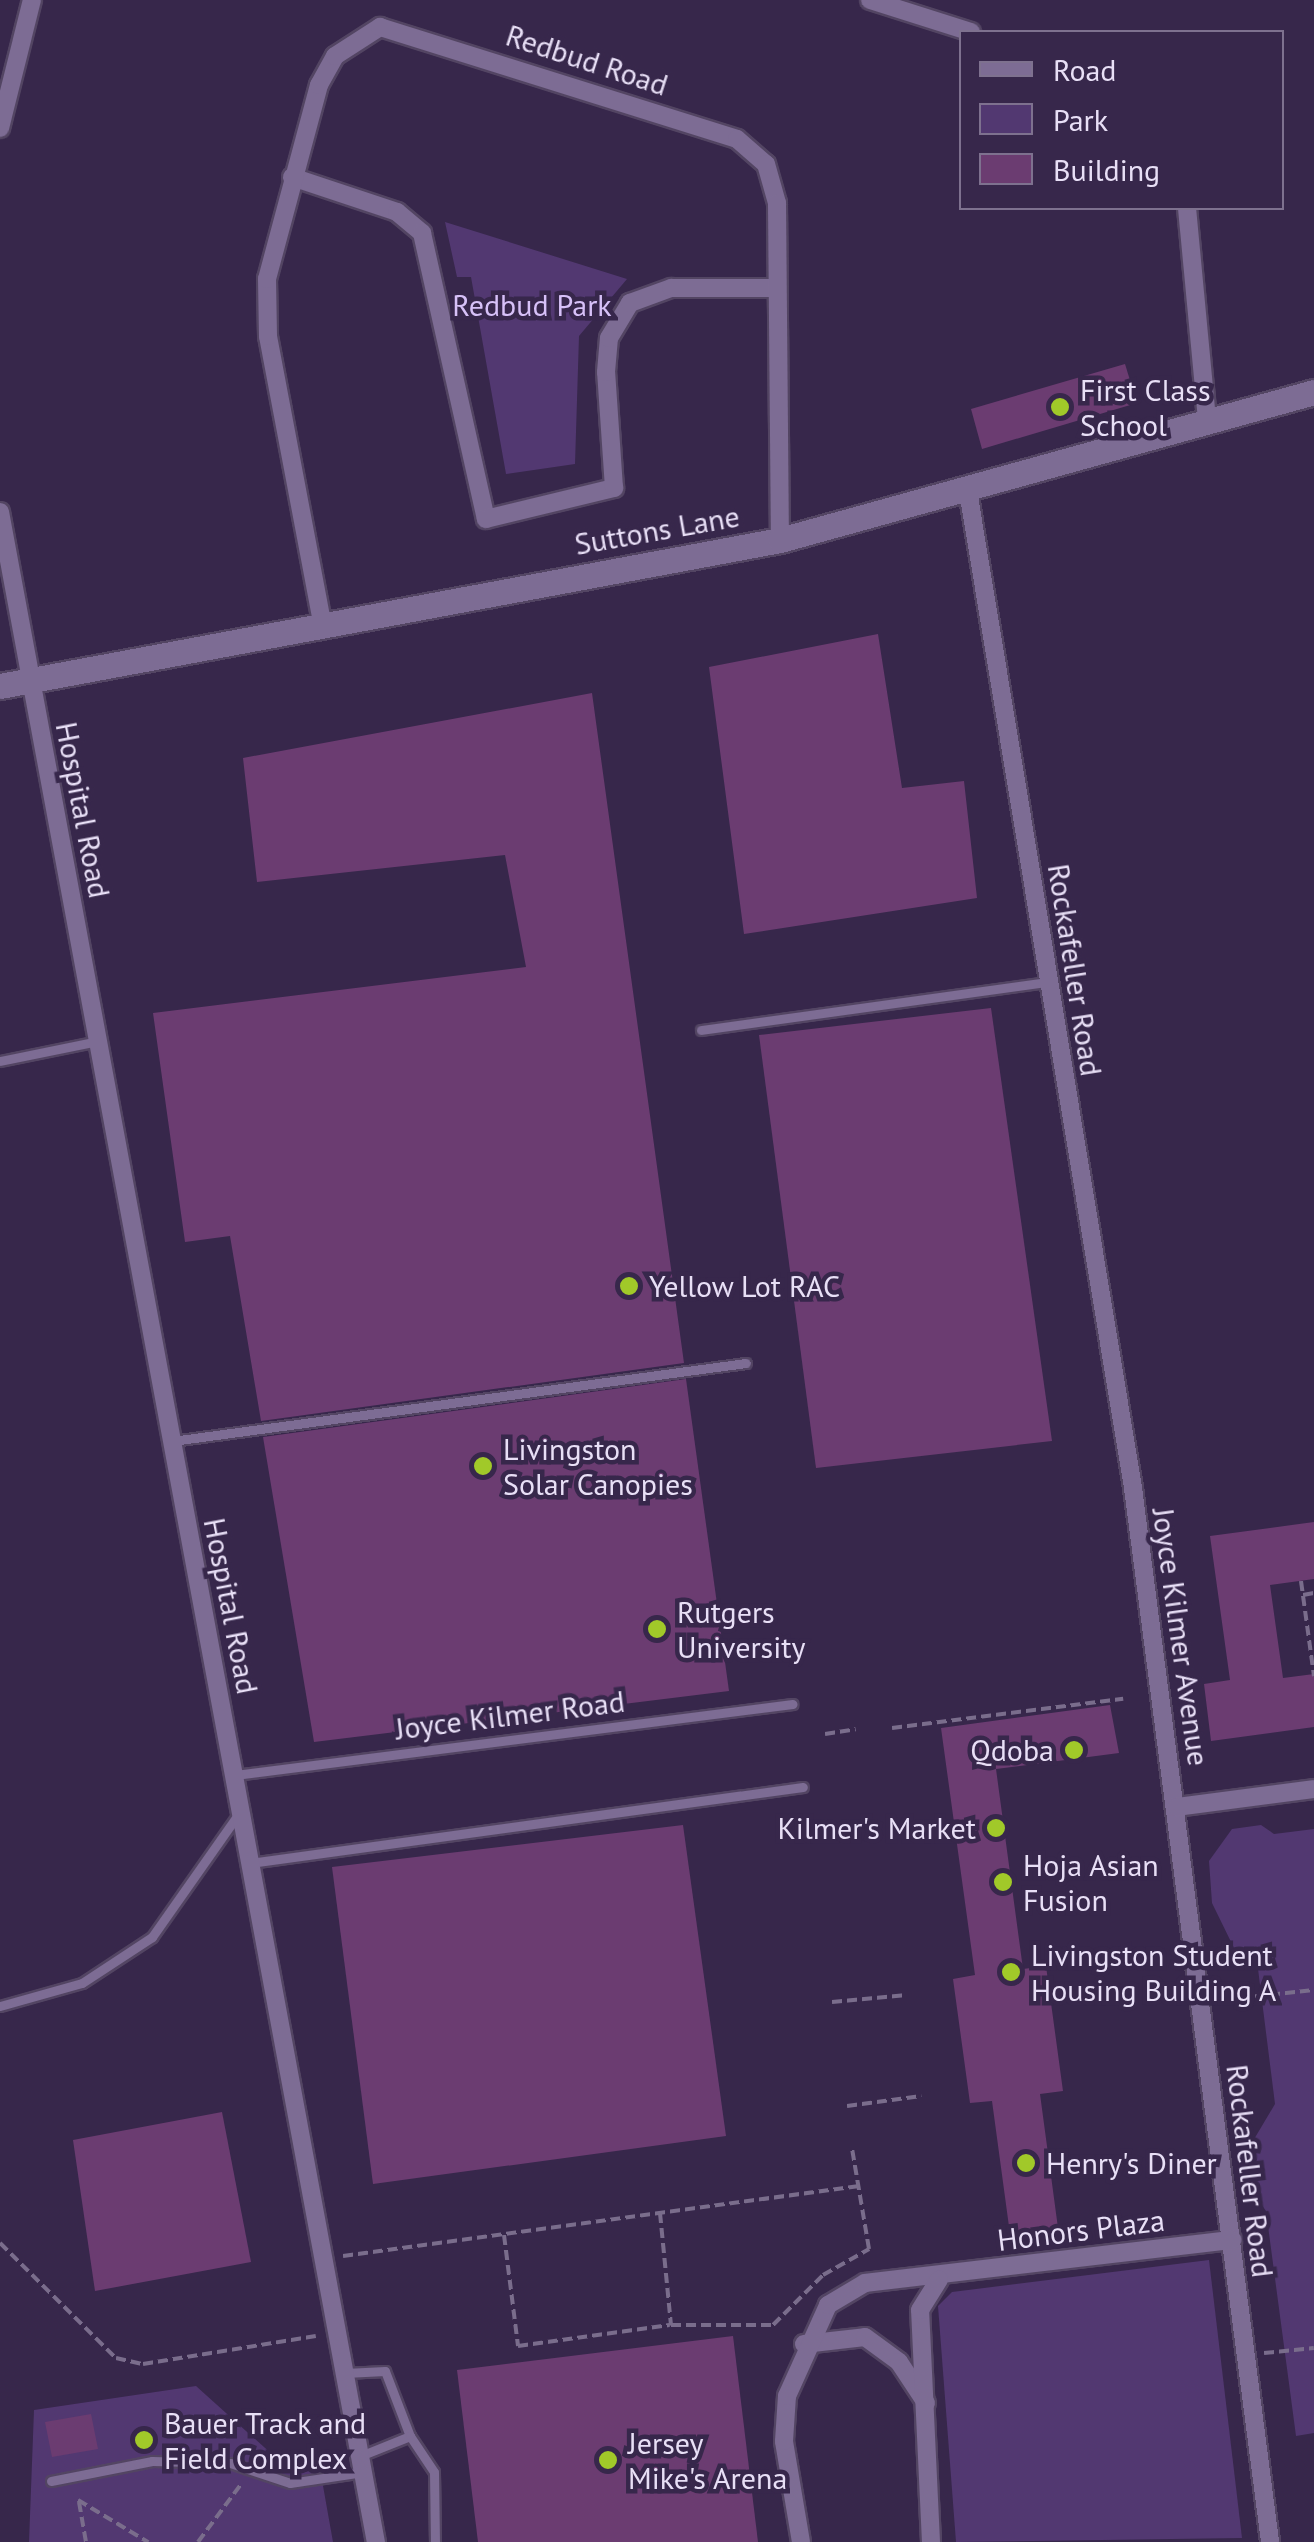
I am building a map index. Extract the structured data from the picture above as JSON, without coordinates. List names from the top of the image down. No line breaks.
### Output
{"streets":{"street":["Redbud Road","Suttons Lane","Hospital Road","Rockafeller Road","Joyce Kilmer Avenue","Honors Plaza"],"lane":["Joyce Kilmer Road"]},"crossings":[["Redbud Road","Suttons Lane"],["Suttons Lane","Hospital Road"],["Suttons Lane","Rockafeller Road"],["Hospital Road","Joyce Kilmer Road"],["Rockafeller Road","Joyce Kilmer Avenue"],["Rockafeller Road","Honors Plaza"]],"parks":["Redbud Park"],"places":["First Class School","Yellow Lot RAC","Livingston Solar Canopies","Rutgers University","Qdoba","Kilmer's Market","Hoja Asian Fusion","Livingston Student Housing Building A","Henry's Diner","Bauer Track and Field Complex","Jersey Mike's Arena"],"legend":["Road","Park","Building"]}
